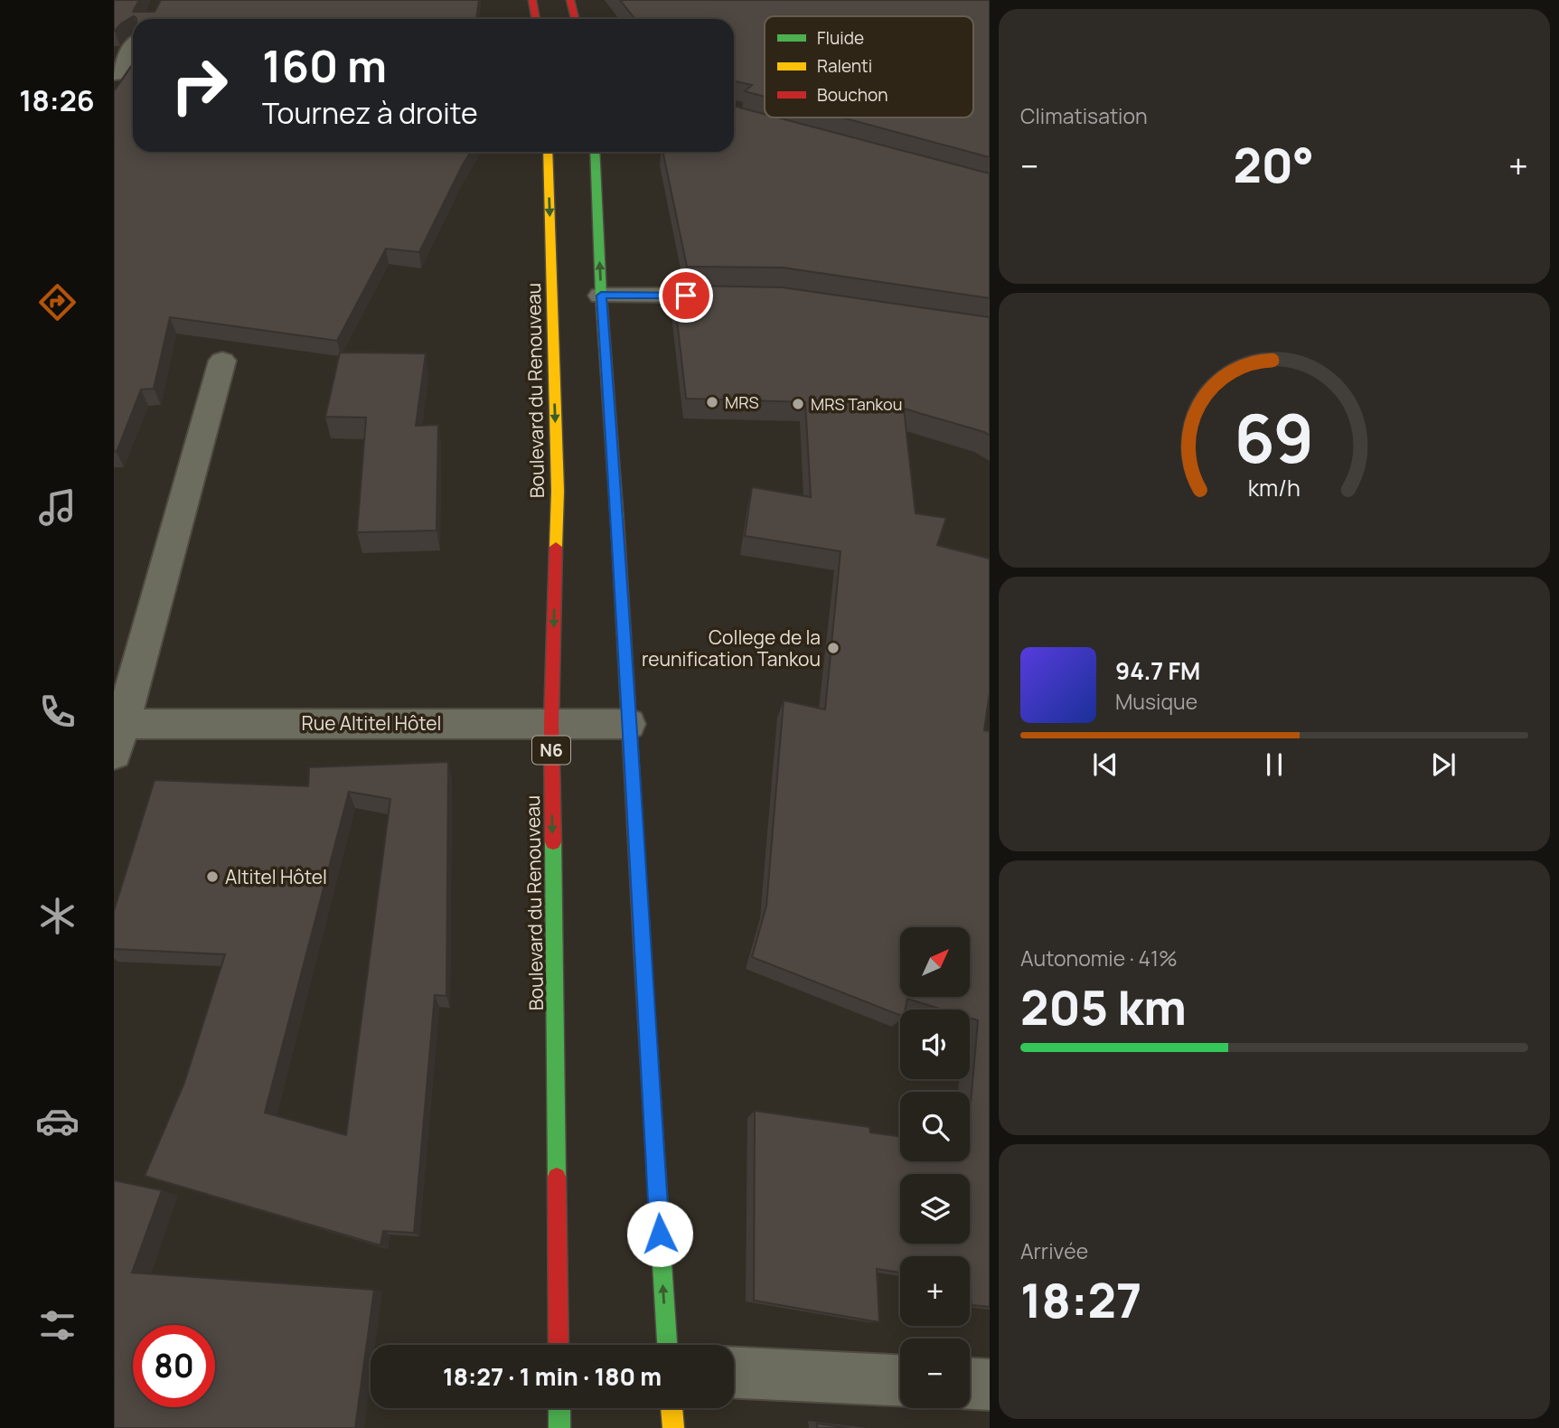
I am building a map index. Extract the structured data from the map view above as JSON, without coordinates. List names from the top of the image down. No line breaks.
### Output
{"streets":{"highway":["Boulevard du Renouveau","N6"],"street":["Rue Altitel Hôtel"]},"crossings":[["Boulevard du Renouveau","Rue Altitel Hôtel"]],"places":["MRS","MRS Tankou","College de la reunification Tankou","Altitel Hôtel"],"legend":["Fluide","Ralenti","Bouchon"],"north":"top right","page":{"tabs":"18:26","tile":["Climatisation",["Autonomie · 41%","205 km"],["Arrivée","18:27"]],"turn":["160 m","Tournez à droite"],"heat":["−","20°","+"],"song":["94.7 FM","Musique"],"map_buttons":["+","−"],"limit":"80","trip":"18:27 · 1 min · 180 m","gauge":["69","km/h"]}}
